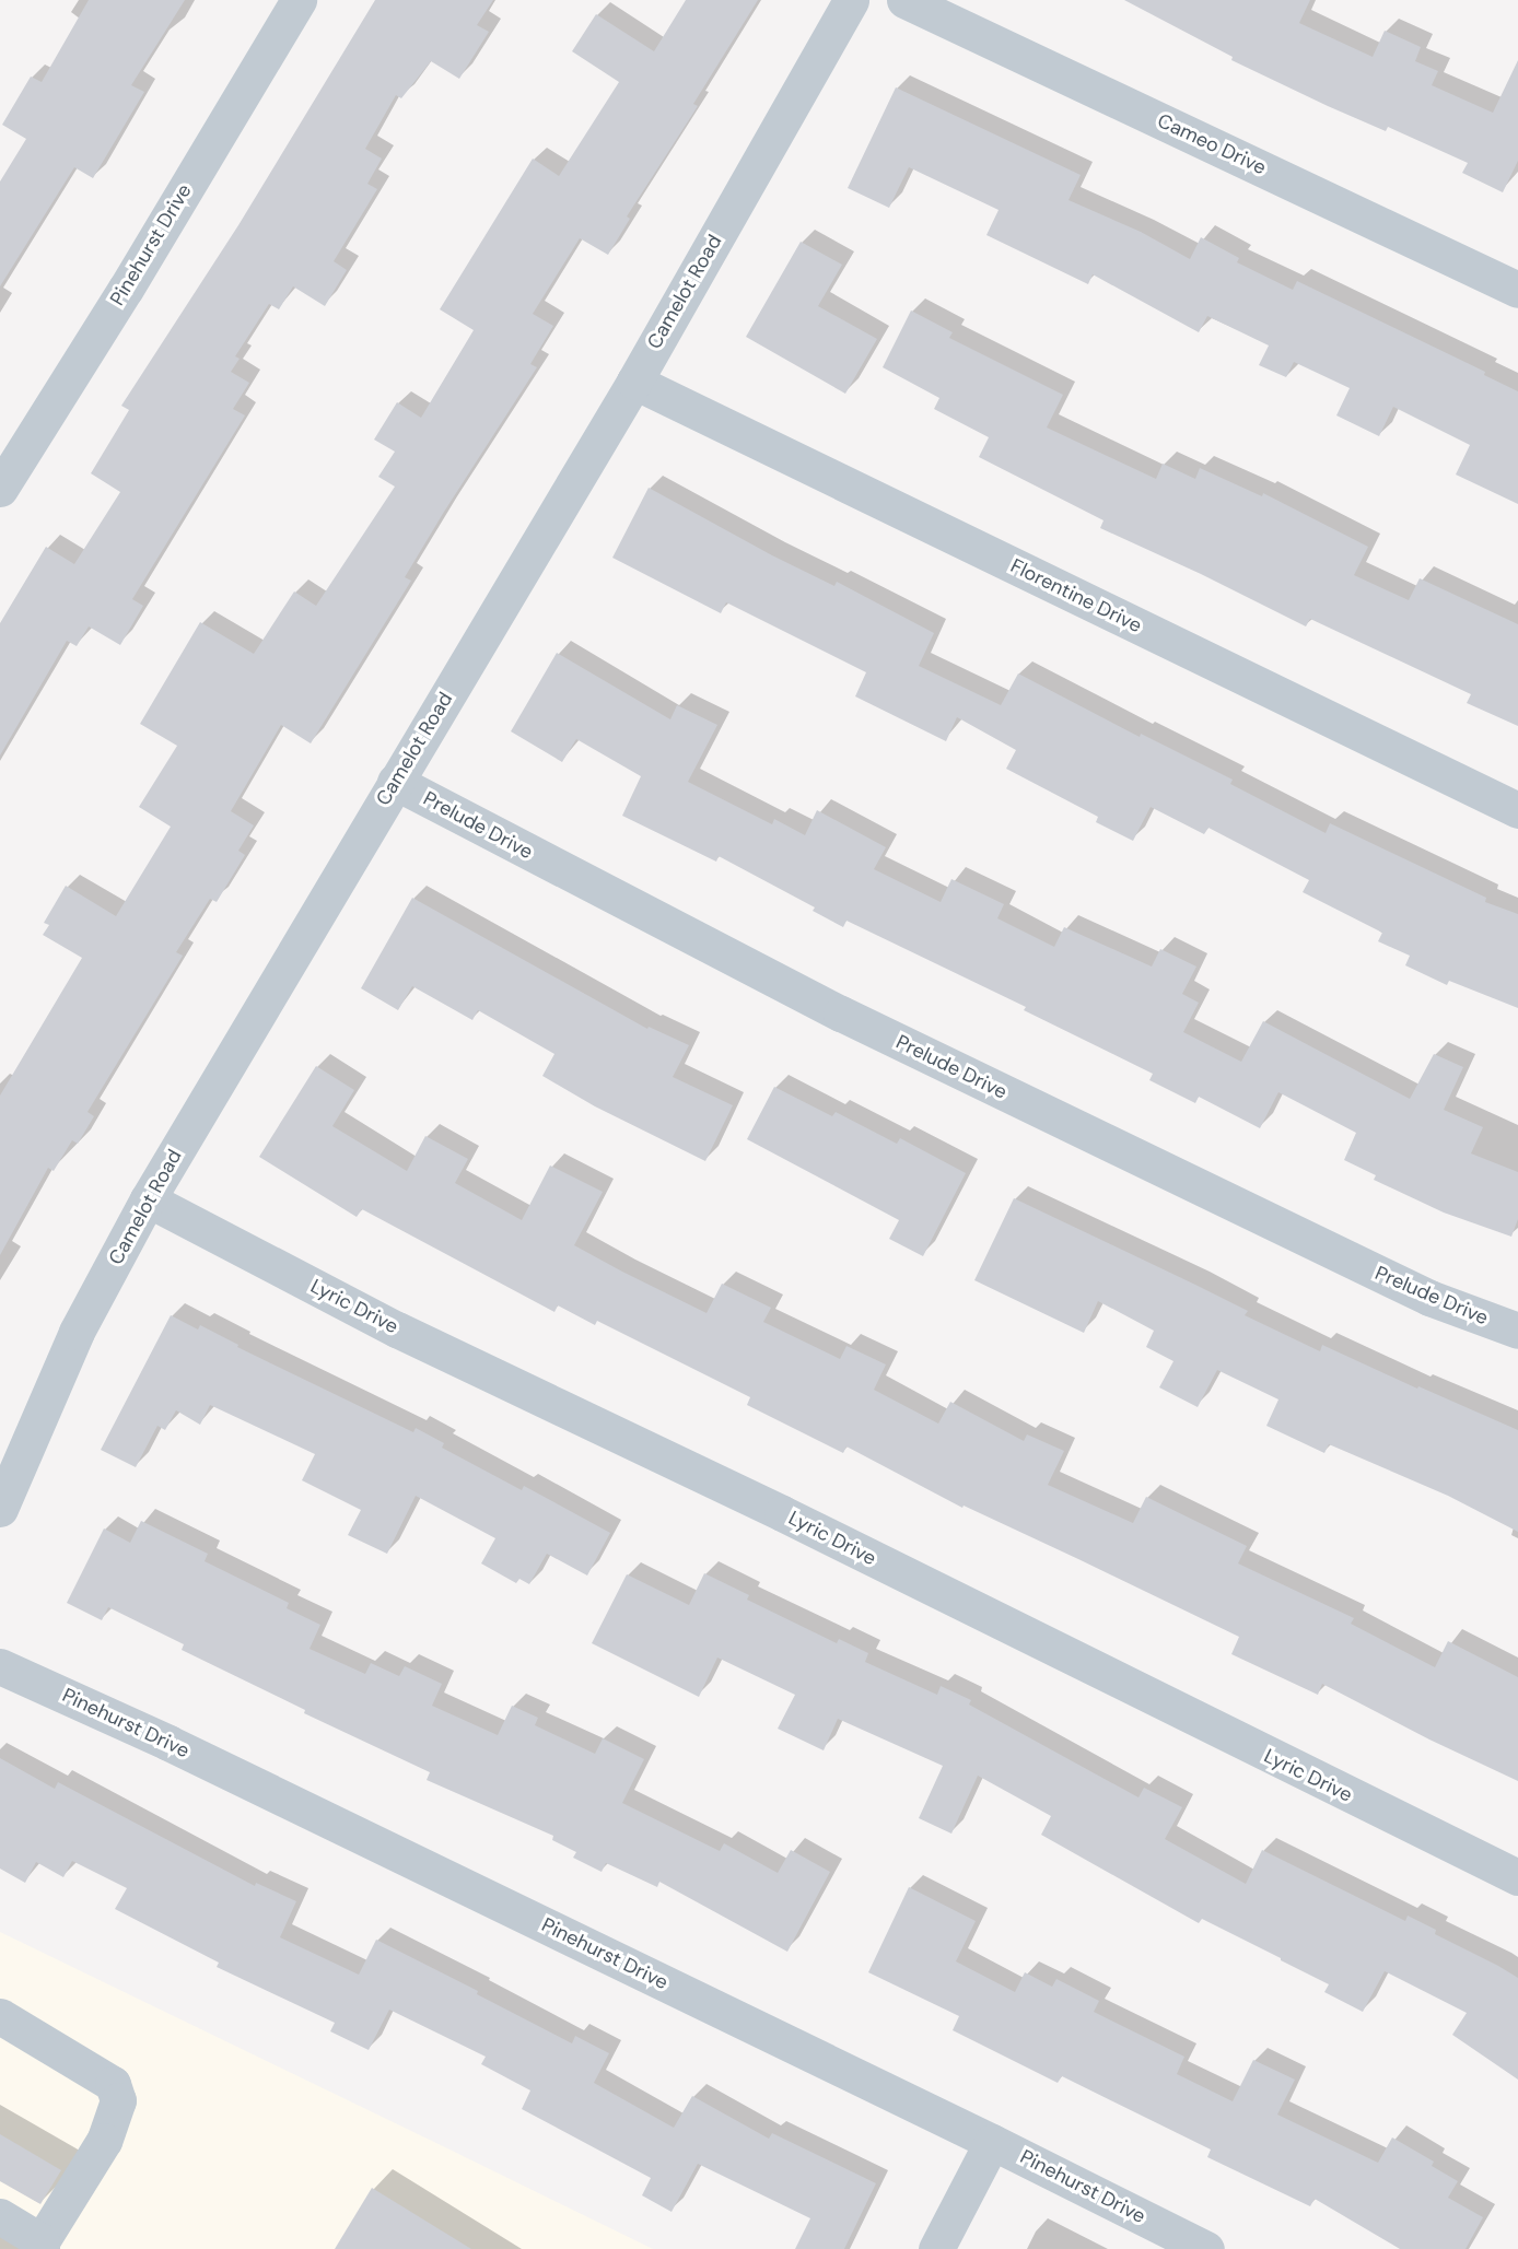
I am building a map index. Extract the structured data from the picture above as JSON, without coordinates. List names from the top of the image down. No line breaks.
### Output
{"streets":{"street":["Cameo Drive","Pinehurst Drive","Camelot Road","Florentine Drive","Prelude Drive","Lyric Drive"]},"crossings":[["Camelot Road","Florentine Drive"],["Camelot Road","Prelude Drive"],["Camelot Road","Lyric Drive"]]}
